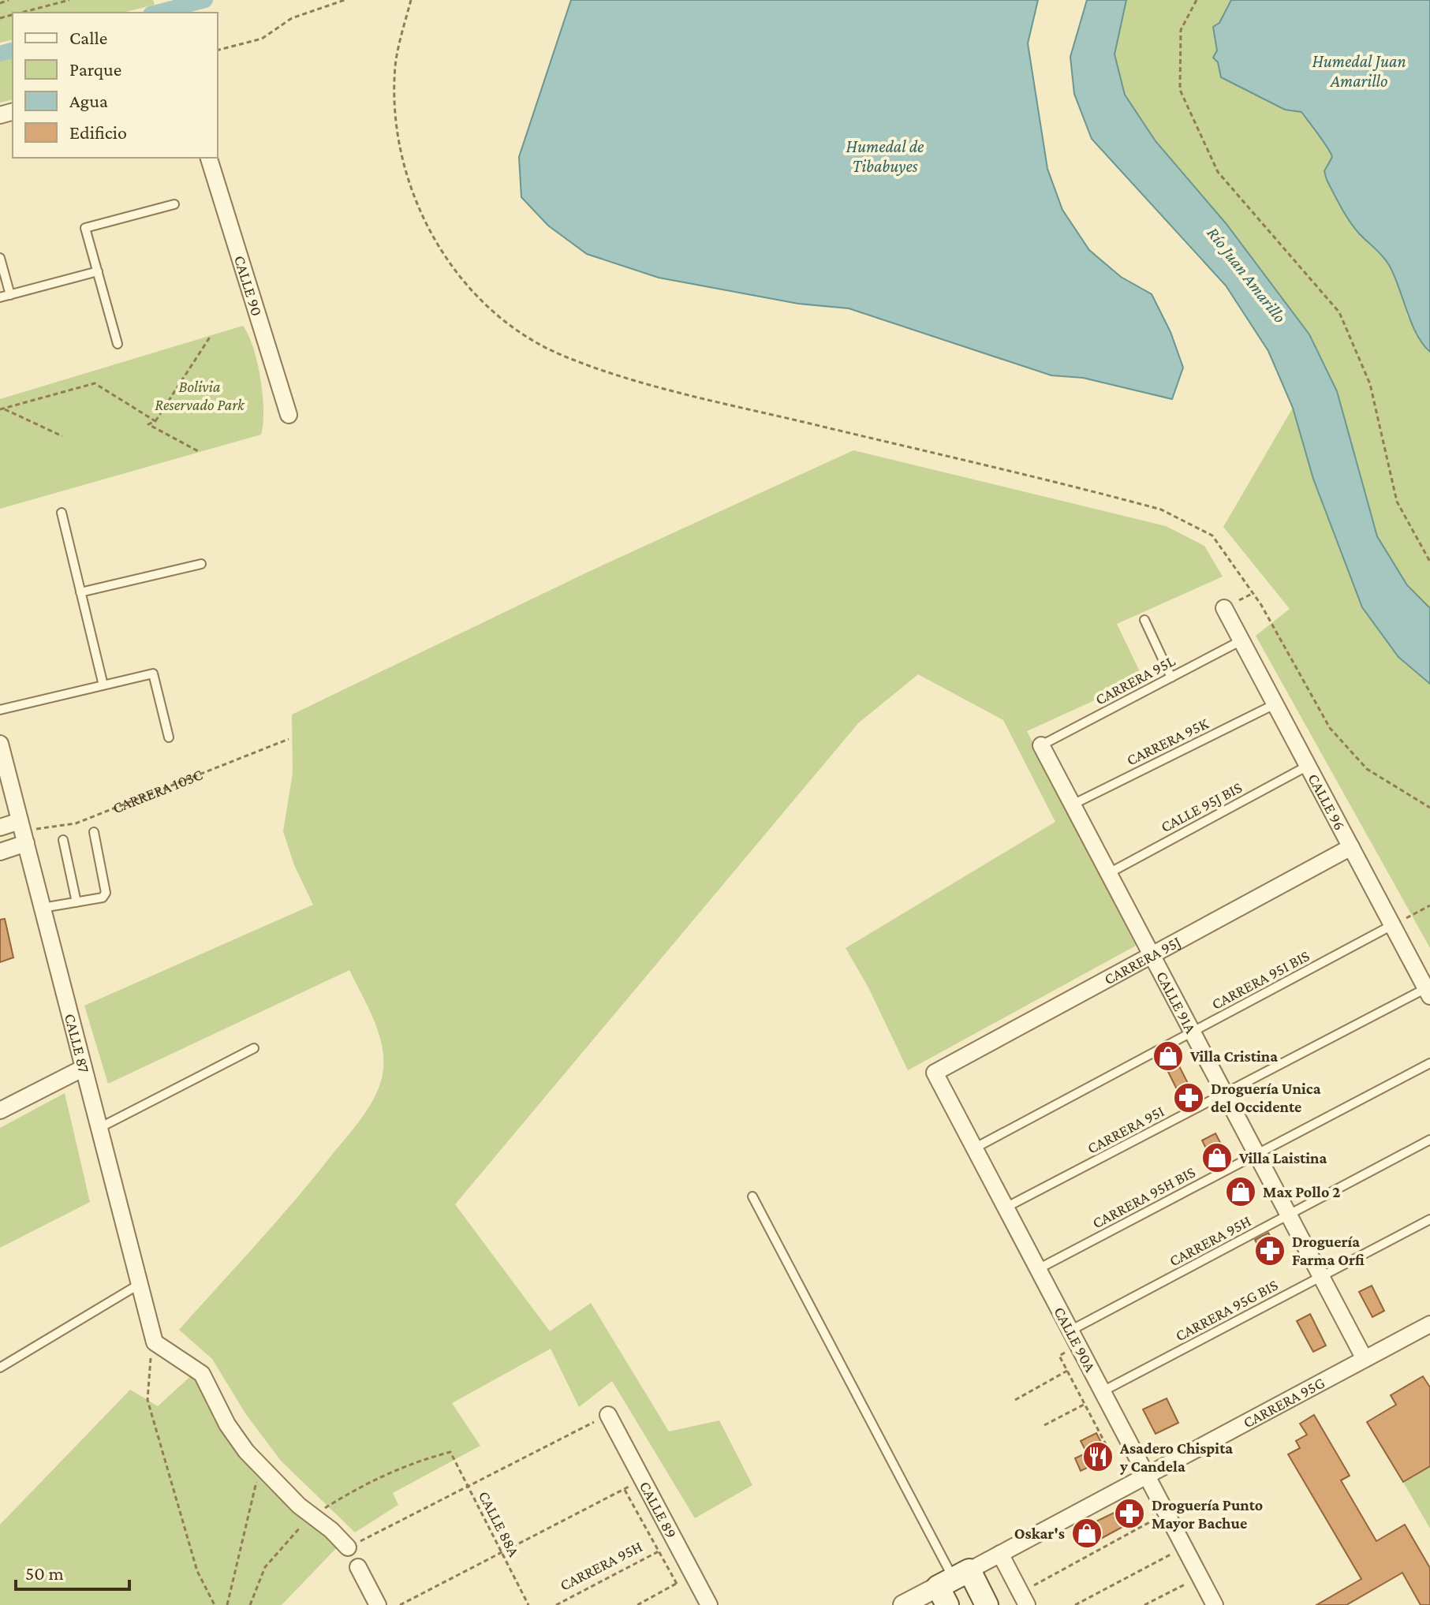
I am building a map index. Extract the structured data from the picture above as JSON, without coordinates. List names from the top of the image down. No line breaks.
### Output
{"streets":{"street":["CALLE 90","CALLE 96","CARRERA 95J","CALLE 91A","CALLE 87","CALLE 90A","CARRERA 95G","CALLE 89"],"lane":["CARRERA 95L","CARRERA 95K","CALLE 95J BIS","CARRERA 95I BIS","CARRERA 95I","CARRERA 95H BIS","CARRERA 95H","CARRERA 95G BIS"],"path":["CARRERA 103C","CALLE 88A"]},"crossings":[["CARRERA 95L","CALLE 96"],["CARRERA 95L","CALLE 91A"],["CARRERA 95K","CALLE 96"],["CARRERA 95K","CALLE 91A"],["CARRERA 103C","CALLE 87"],["CALLE 96","CALLE 95J BIS"],["CALLE 96","CARRERA 95J"],["CALLE 96","CARRERA 95I BIS"],["CALLE 96","CARRERA 95I"],["CALLE 95J BIS","CALLE 91A"],["CARRERA 95J","CALLE 91A"],["CARRERA 95J","CALLE 90A"],["CARRERA 95I BIS","CALLE 91A"],["CARRERA 95I BIS","CALLE 90A"],["CALLE 91A","CARRERA 95I"],["CALLE 91A","CARRERA 95H BIS"],["CALLE 91A","CARRERA 95H"],["CALLE 91A","CARRERA 95G BIS"],["CALLE 91A","CARRERA 95G"],["CARRERA 95I","CALLE 90A"],["CARRERA 95H BIS","CALLE 90A"],["CARRERA 95H","CALLE 90A"],["CARRERA 95G BIS","CALLE 90A"],["CALLE 90A","CARRERA 95G"]],"water":["Humedal Juan Amarillo","Humedal de Tibabuyes","Río Juan Amarillo"],"parks":["Bolivia Reservado Park"],"places":{"shop":["Villa Cristina","Villa Laistina","Max Pollo 2","Oskar's"],"pharmacy":["Droguería Unica del Occidente","Droguería Farma Orfi","Droguería Punto Mayor Bachue"],"restaurant":["Asadero Chispita y Candela"]},"legend":["Calle","Parque","Agua","Edificio"],"scale_bar":"50 m"}
